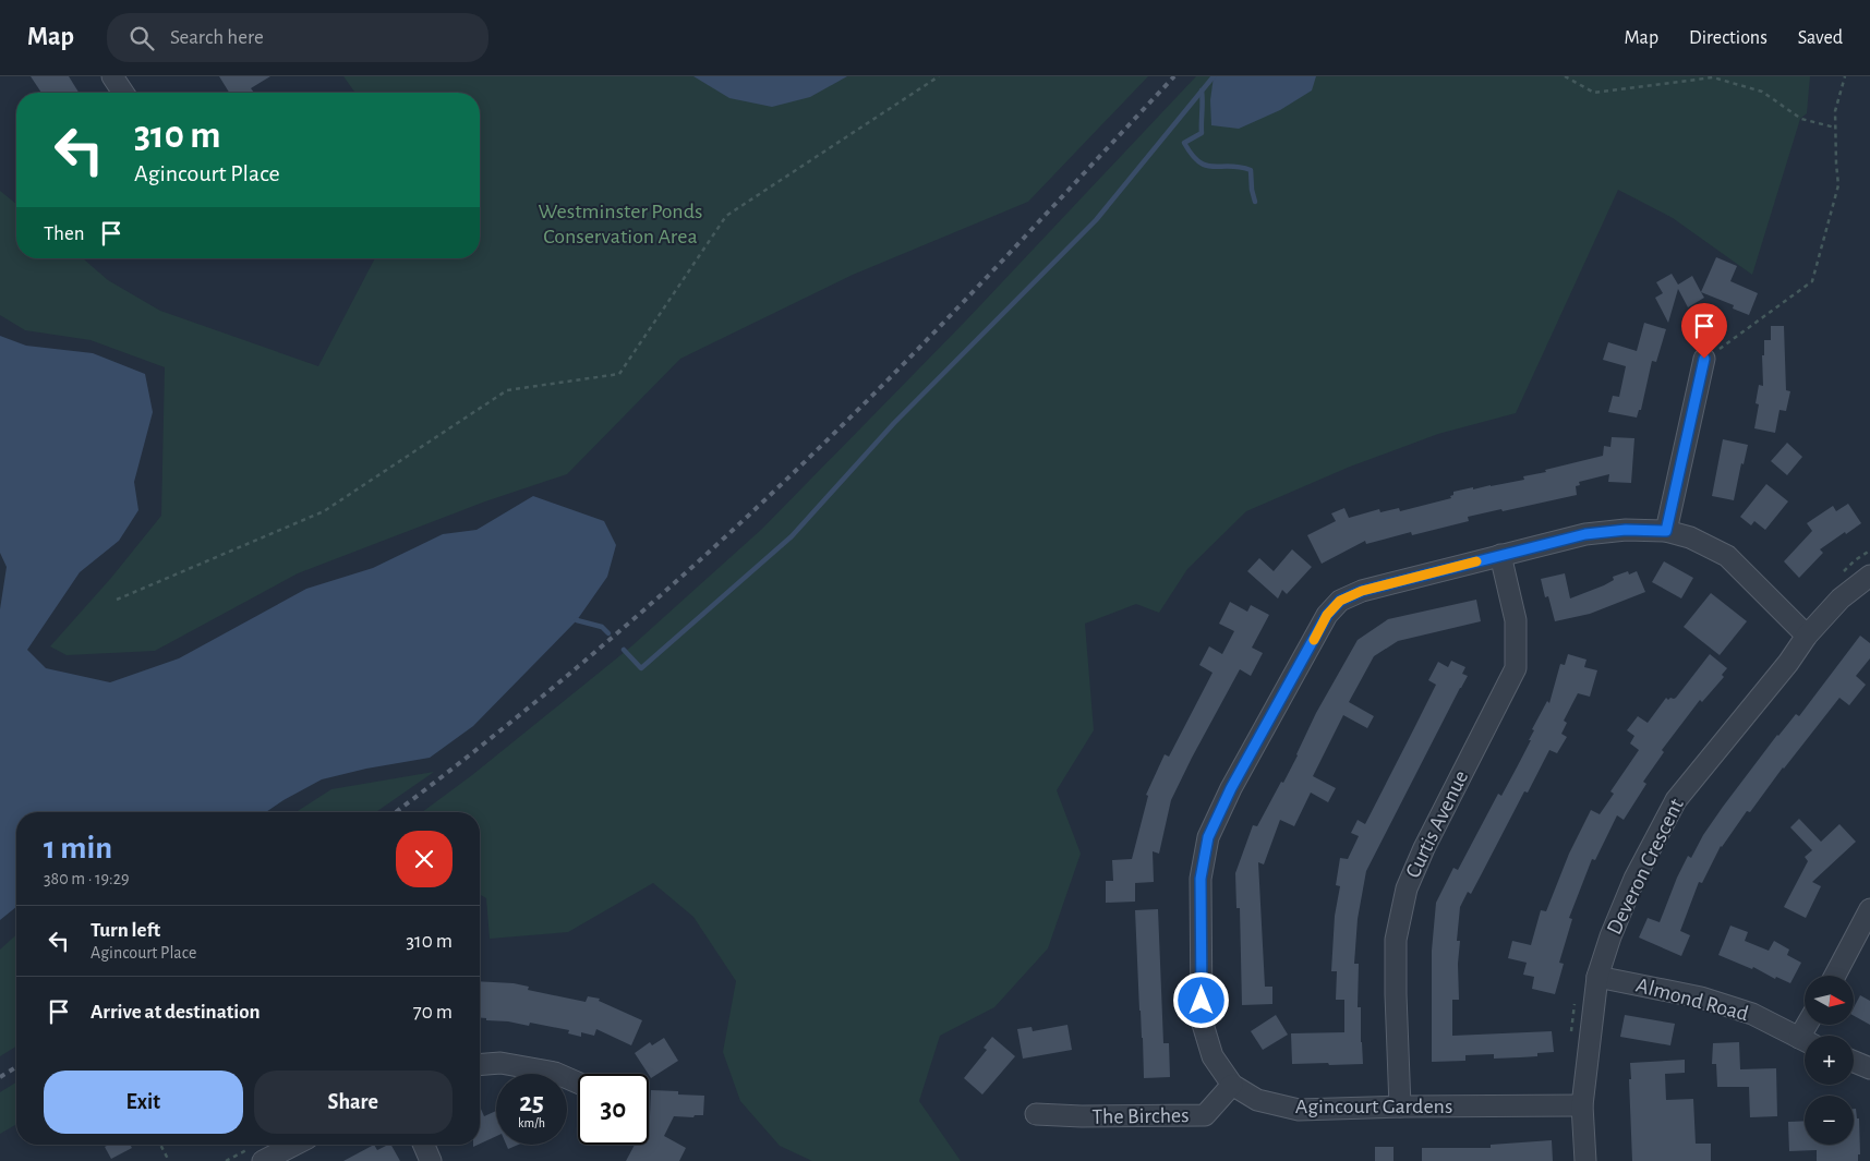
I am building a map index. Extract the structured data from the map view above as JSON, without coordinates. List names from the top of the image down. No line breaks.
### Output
{"streets":{"street":["Curtis Avenue","Deveron Crescent","Almond Road","Agincourt Gardens","The Birches"]},"crossings":[["Curtis Avenue","Agincourt Gardens"],["Deveron Crescent","Almond Road"],["Deveron Crescent","Agincourt Gardens"],["Agincourt Gardens","The Birches"]],"parks":["Westminster Ponds Conservation Area"],"north":"right","page":{"header":"Map","search":"Search here","nav":["Map","Directions","Saved"],"turn":["310 m","Agincourt Place"],"then":"Then","heading":["1 min","380 m · 19:29"],"list":[{"name":"Turn left","note":"Agincourt Place","value":"310 m"},{"name":"Arrive at destination","value":"70 m"}],"map_buttons":["+","−"],"buttons":["Exit","Share"],"speed":"25 km/h","limit":"30"}}
